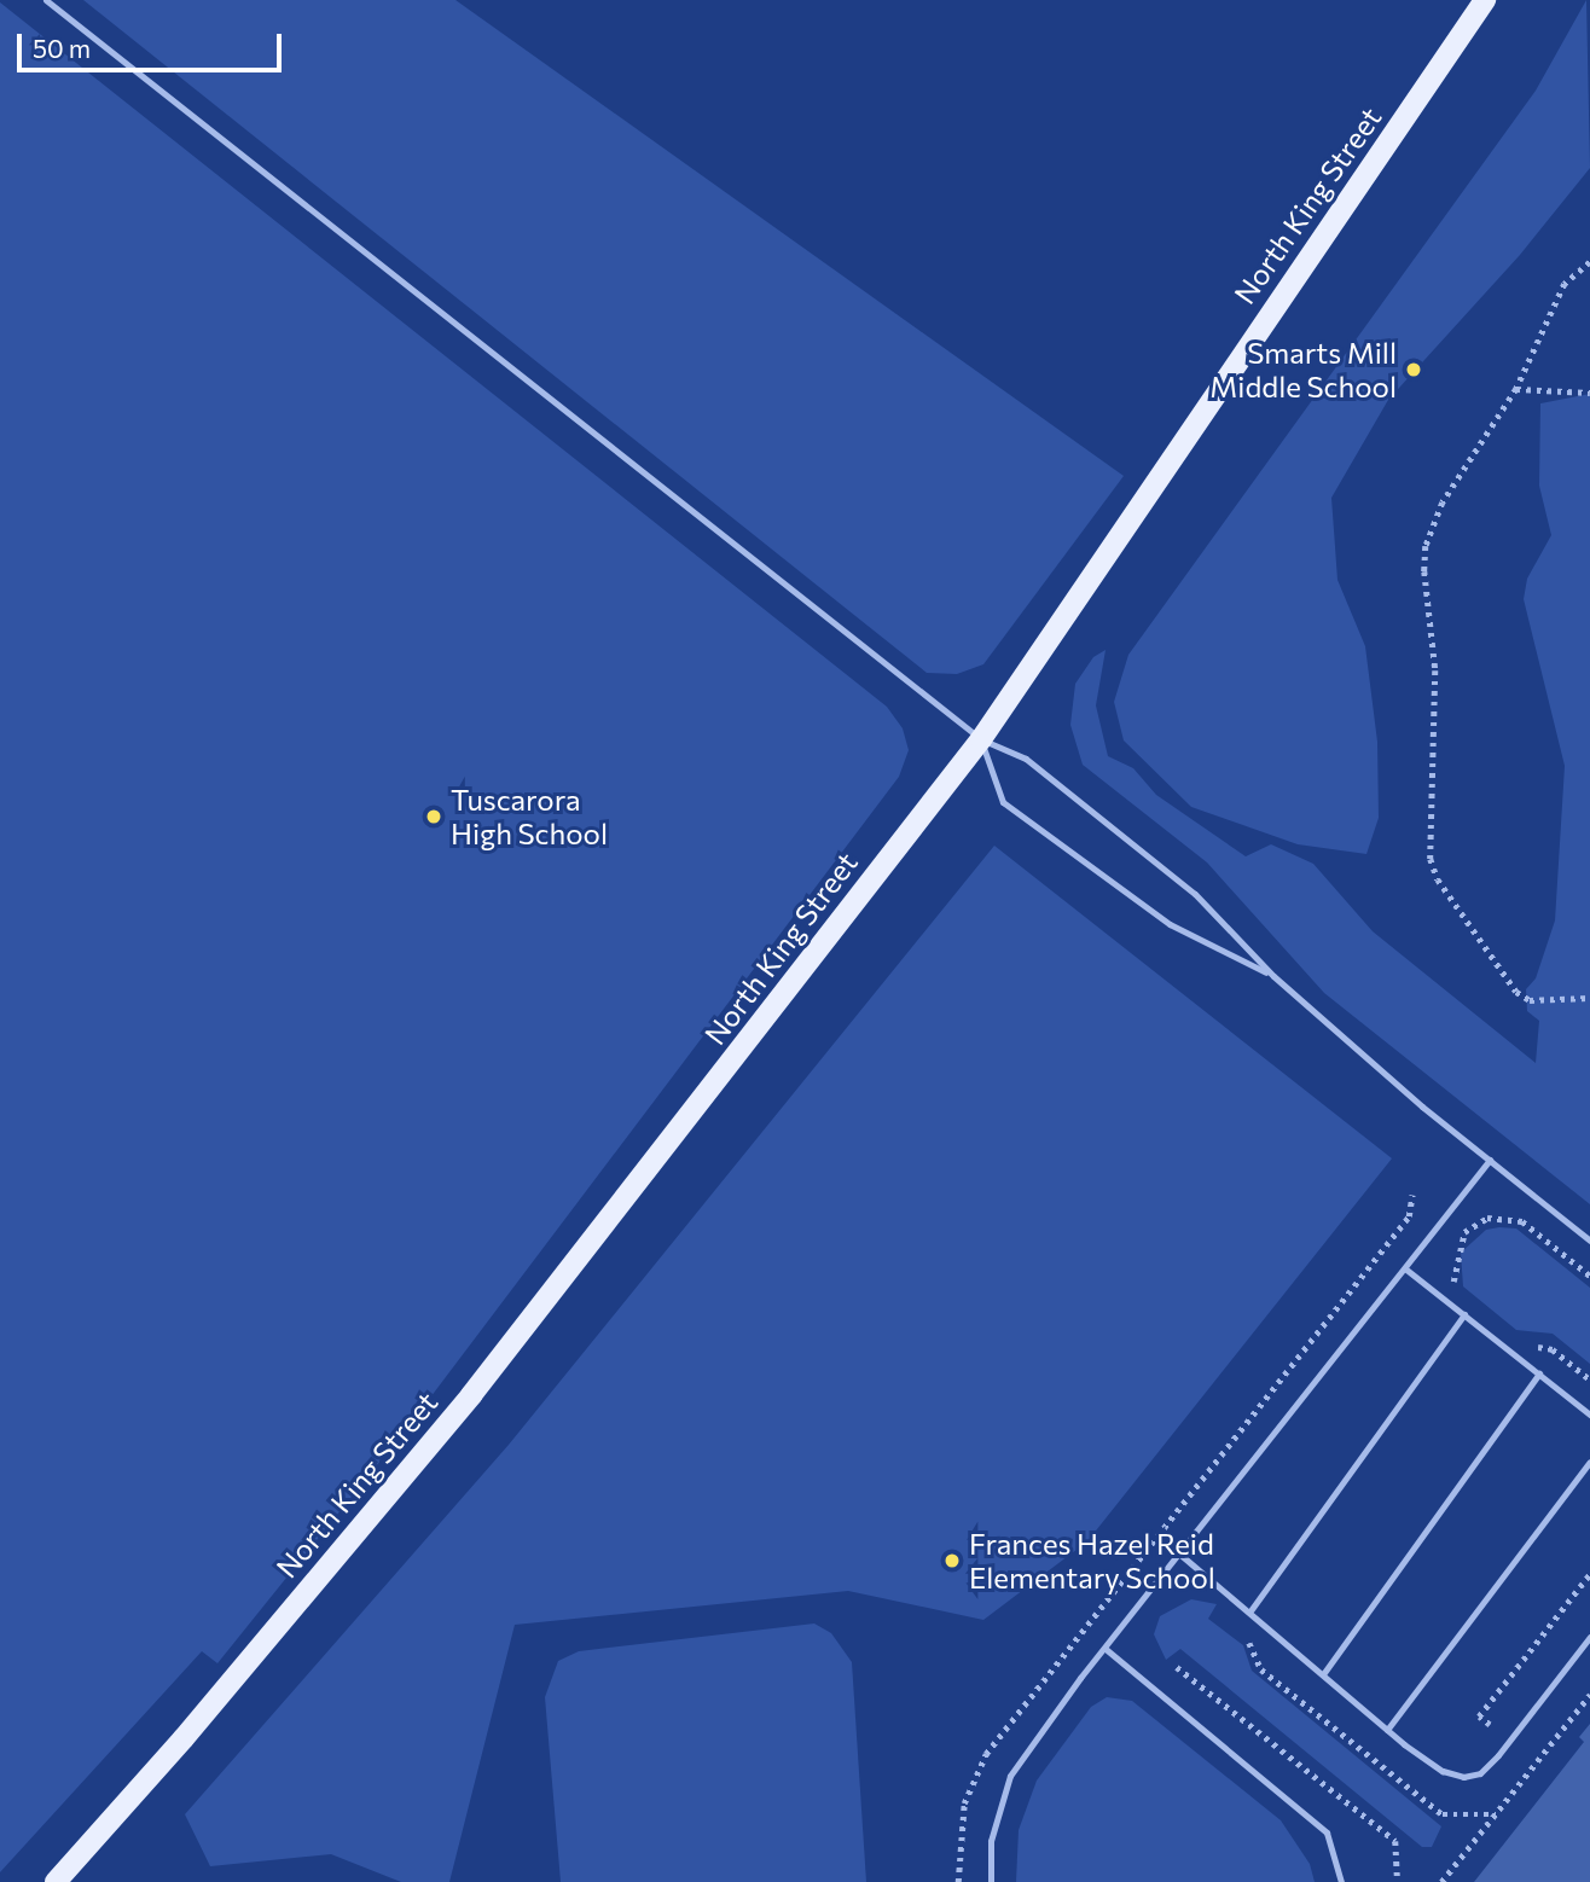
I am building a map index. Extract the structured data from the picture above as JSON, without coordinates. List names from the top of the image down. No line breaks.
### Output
{"streets":{"main road":["North King Street"]},"places":["Smarts Mill Middle School","Tuscarora High School","Frances Hazel Reid Elementary School"],"scale_bar":"50 m"}
